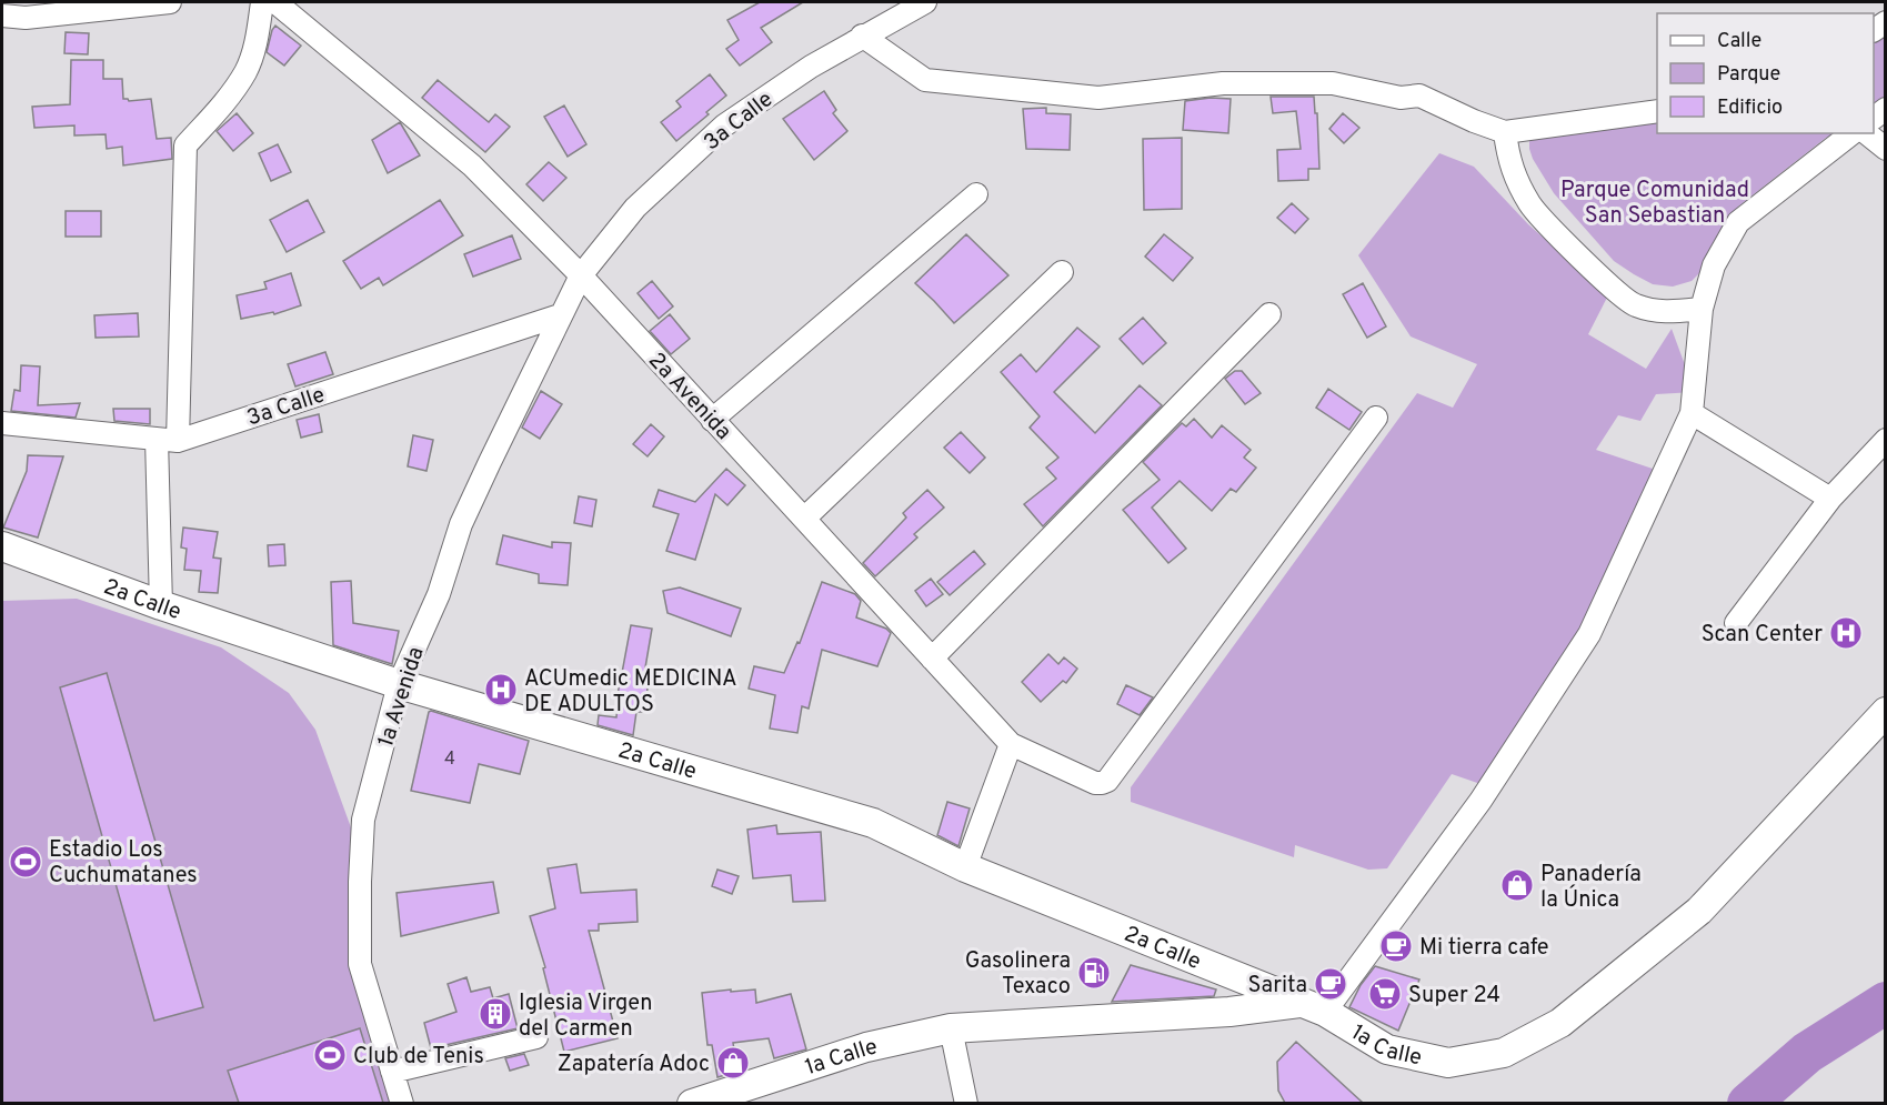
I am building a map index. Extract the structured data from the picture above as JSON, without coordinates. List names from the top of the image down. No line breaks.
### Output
{"streets":{"main road":["2a Calle","1a Calle"],"street":["3a Calle","2a Avenida","1a Avenida"]},"crossings":[["3a Calle","2a Avenida"],["3a Calle","1a Avenida"],["2a Avenida","1a Avenida"],["2a Calle","1a Avenida"],["2a Calle","1a Calle"]],"parks":["Parque Comunidad San Sebastian"],"places":{"hospital":["Scan Center","ACUmedic MEDICINA DE ADULTOS"],"sports":["Estadio Los Cuchumatanes","Club de Tenis"],"shop":["Panadería la Única","Zapatería Adoc"],"cafe":["Mi tierra cafe","Sarita"],"fuel station":["Gasolinera Texaco"],"supermarket":["Super 24"],"building":["Iglesia Virgen del Carmen"]},"house_numbers":["4"],"legend":["Calle","Parque","Edificio"]}
